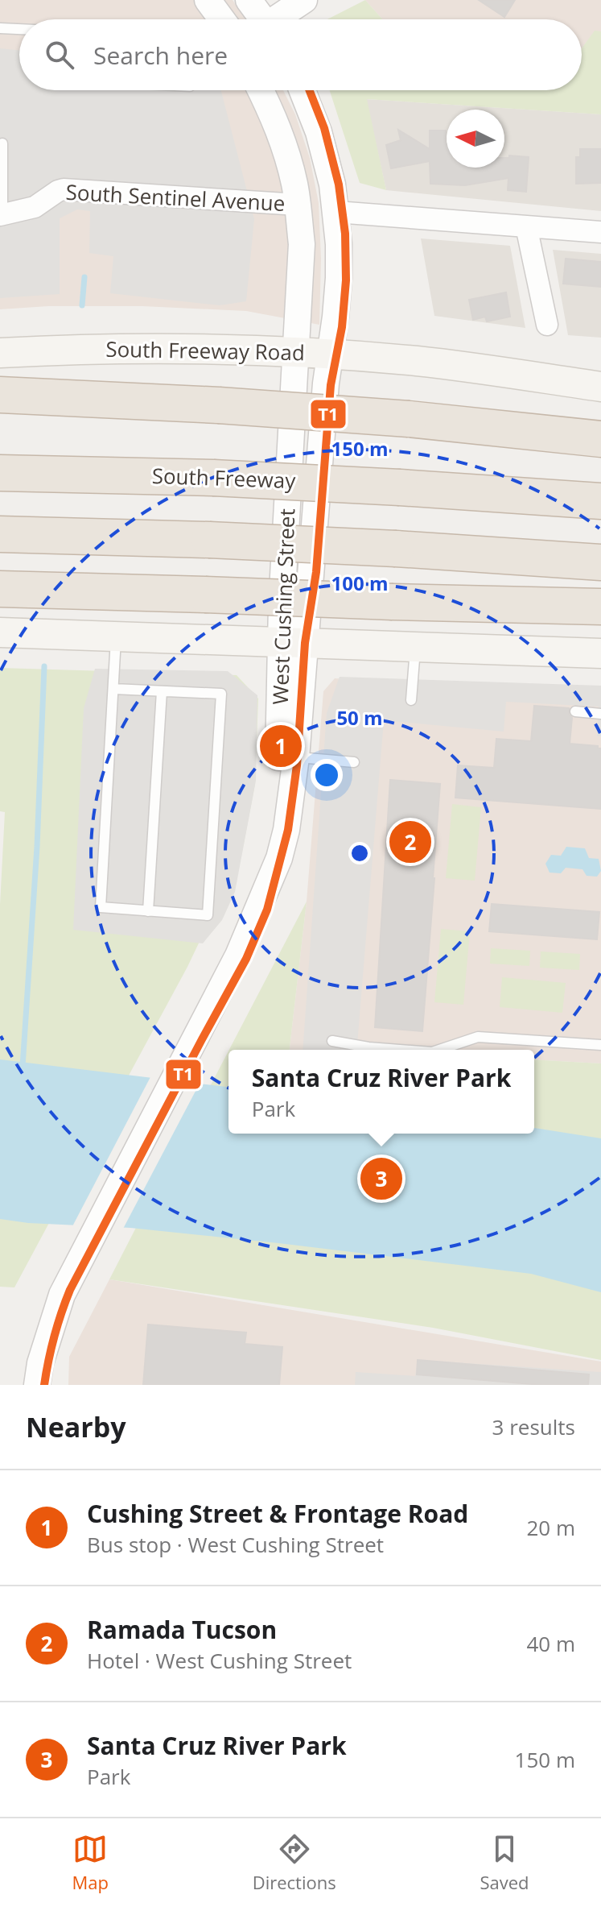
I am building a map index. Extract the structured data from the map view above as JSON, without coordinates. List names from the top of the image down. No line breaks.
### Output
{"streets":{"highway":["South Freeway"],"main road":["South Freeway Road"],"street":["South Sentinel Avenue","West Cushing Street"]},"crossings":[["South Sentinel Avenue","West Cushing Street"],["South Freeway Road","West Cushing Street"]],"lines":["transit line T1"],"north":"left","page":{"search":"Search here","pins":["1","2","3"],"popup":["Santa Cruz River Park","Park"],"heading":["Nearby","3 results"],"list":[{"mark":"1","name":"Cushing Street & Frontage Road","note":"Bus stop · West Cushing Street","value":"20 m"},{"mark":"2","name":"Ramada Tucson","note":"Hotel · West Cushing Street","value":"40 m"},{"mark":"3","name":"Santa Cruz River Park","note":"Park","value":"150 m"}],"nav":["Map","Directions","Saved"]},"rings":["150 m","100 m","50 m"]}
